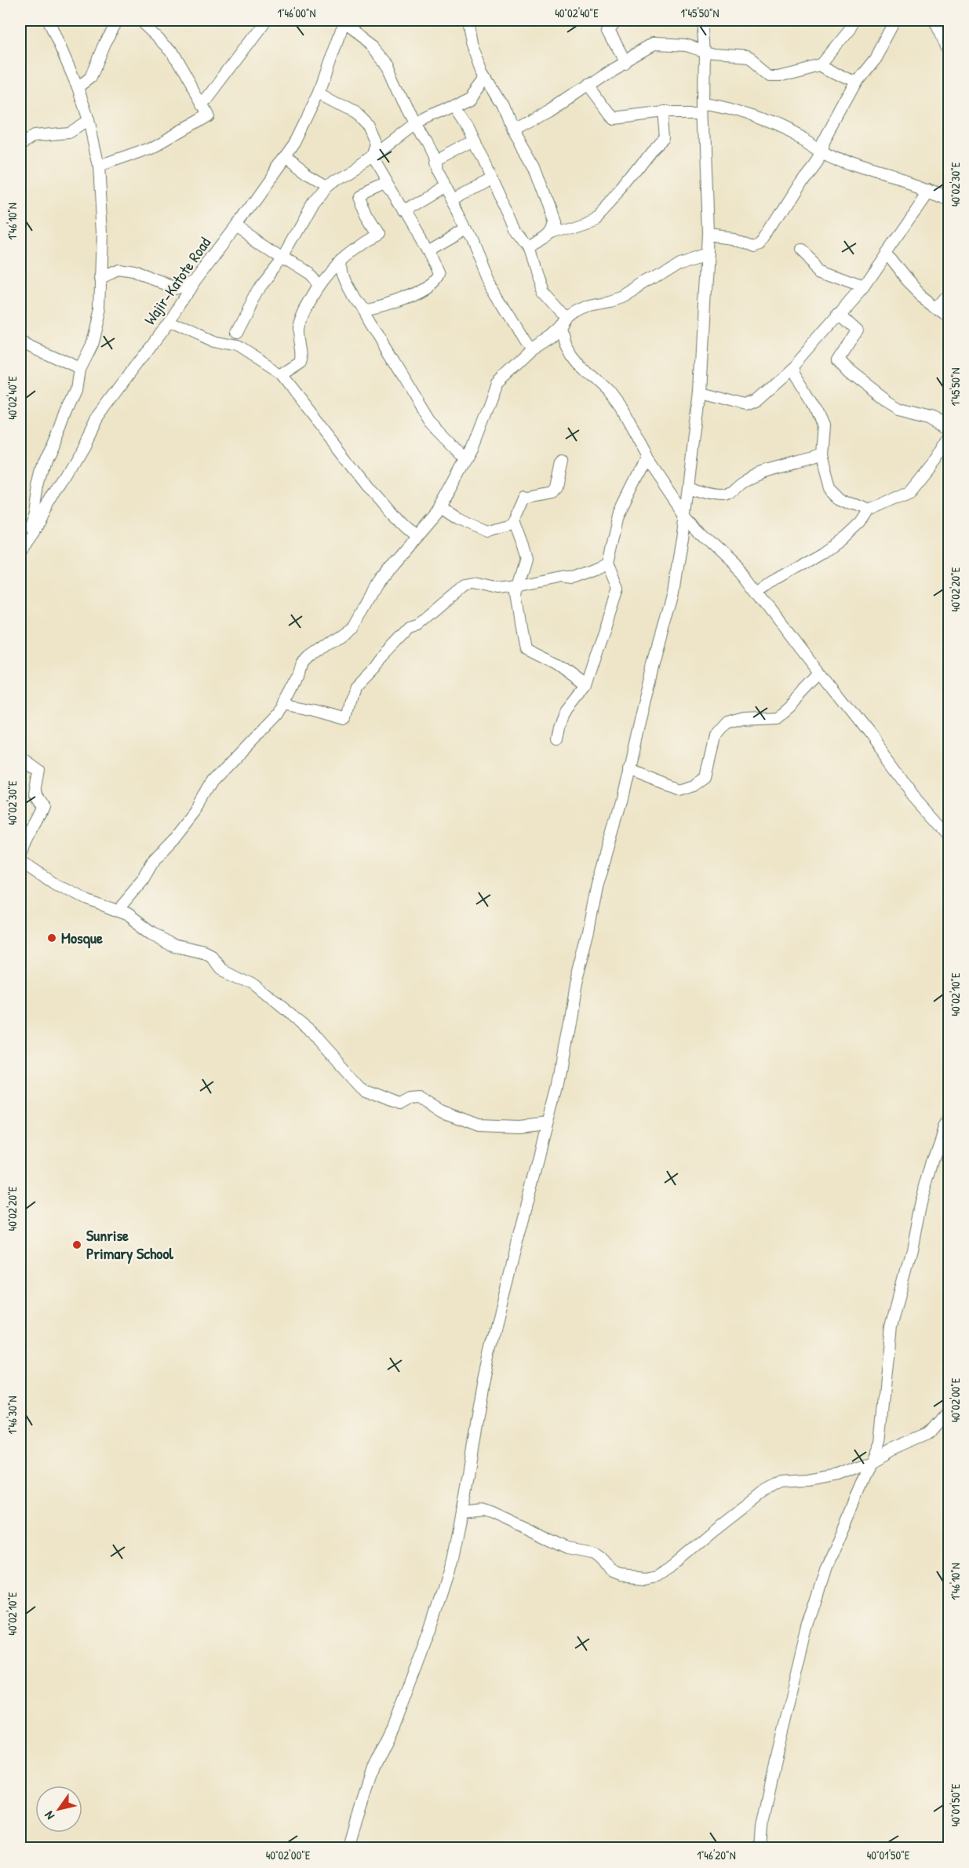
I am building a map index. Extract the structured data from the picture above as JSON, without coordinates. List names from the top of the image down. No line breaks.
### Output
{"streets":{"street":["Wajir-Katote Road"]},"places":["Mosque","Sunrise Primary School"],"north":"bottom left","coordinates":["1°46'00\"N","40°02'40\"E","1°45'50\"N","40°02'30\"E","1°46'10\"N","40°02'20\"E","40°02'10\"E","40°02'00\"E","1°46'30\"N","40°01'50\"E","1°46'20\"N"]}
